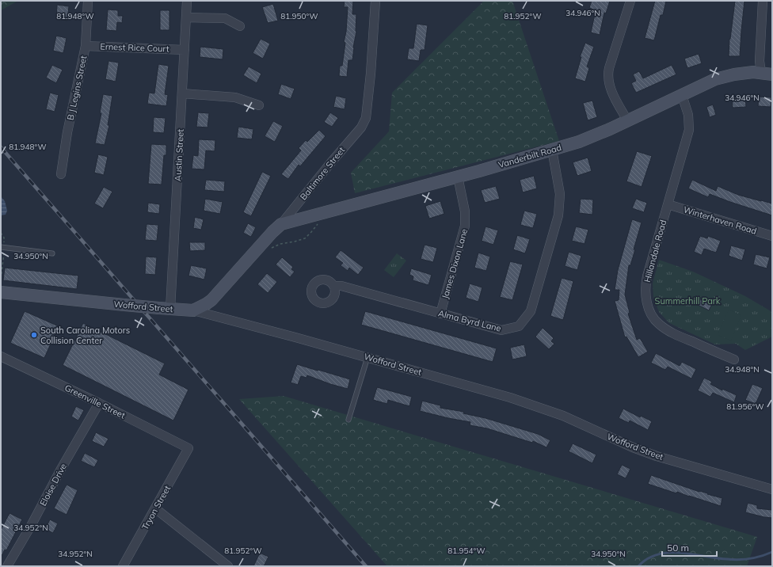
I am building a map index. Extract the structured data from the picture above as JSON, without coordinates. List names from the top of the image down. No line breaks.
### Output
{"streets":{"street":["Ernest Rice Court","B J Legins Street","Austin Street","Vanderbilt Road","Baltimore Street","Winterhaven Road","Hillandale Road","James Dixon Lane","Wofford Street","Alma Byrd Lane","Greenville Street","Eloise Drive","Tryon Street"]},"crossings":[["Ernest Rice Court","B J Legins Street"],["Ernest Rice Court","Austin Street"],["Austin Street","Wofford Street"],["Vanderbilt Road","Baltimore Street"],["Vanderbilt Road","Hillandale Road"],["Vanderbilt Road","James Dixon Lane"],["Vanderbilt Road","Alma Byrd Lane"],["Baltimore Street","Wofford Street"],["Winterhaven Road","Hillandale Road"],["James Dixon Lane","Alma Byrd Lane"],["Greenville Street","Eloise Drive"],["Greenville Street","Tryon Street"]],"parks":["Summerhill Park"],"places":["South Carolina Motors Collision Center"],"scale_bar":"50 m","coordinates":["34.946°N","81.948°W","81.950°W","81.952°W","34.950°N","34.948°N","81.956°W","34.952°N","81.954°W"]}
